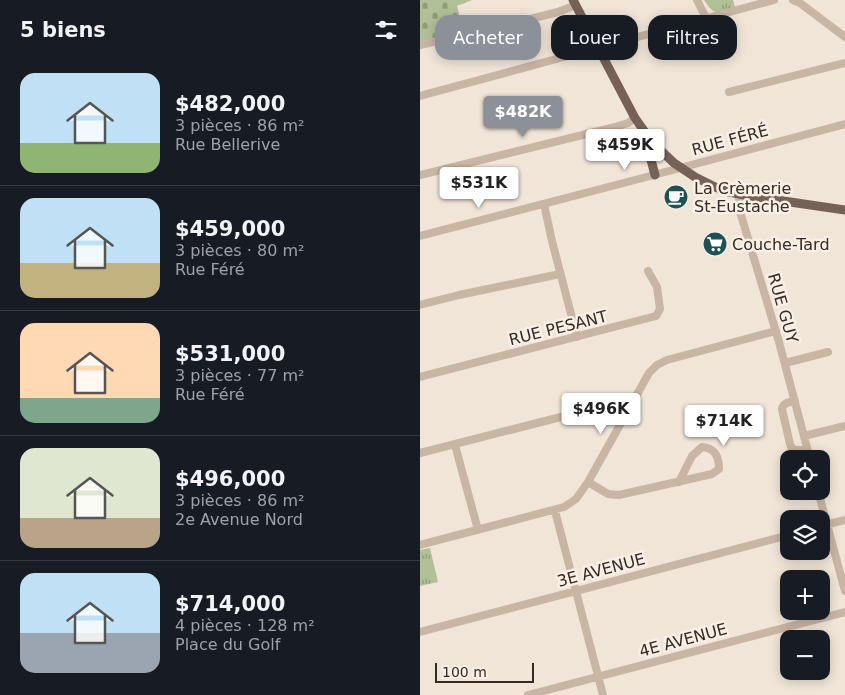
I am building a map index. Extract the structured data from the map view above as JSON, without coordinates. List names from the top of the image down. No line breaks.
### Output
{"streets":{"street":["RUE FÉRÉ","RUE GUY","RUE PESANT","3E AVENUE","4E AVENUE"]},"places":{"cafe":["La Crèmerie St-Eustache"],"supermarket":["Couche-Tard"]},"scale_bar":"100 m","page":{"heading":"5 biens","chip":["Acheter","Louer","Filtres"],"list":[{"name":"$482,000","note":"3 pièces · 86 m² · Rue Bellerive"},{"name":"$459,000","note":"3 pièces · 80 m² · Rue Féré"},{"name":"$531,000","note":"3 pièces · 77 m² · Rue Féré"},{"name":"$496,000","note":"3 pièces · 86 m² · 2e Avenue Nord"},{"name":"$714,000","note":"4 pièces · 128 m² · Place du Golf"}],"price":["$482K","$459K","$531K","$496K","$714K"],"map_buttons":["+","−"],"scale":"100 m"}}
